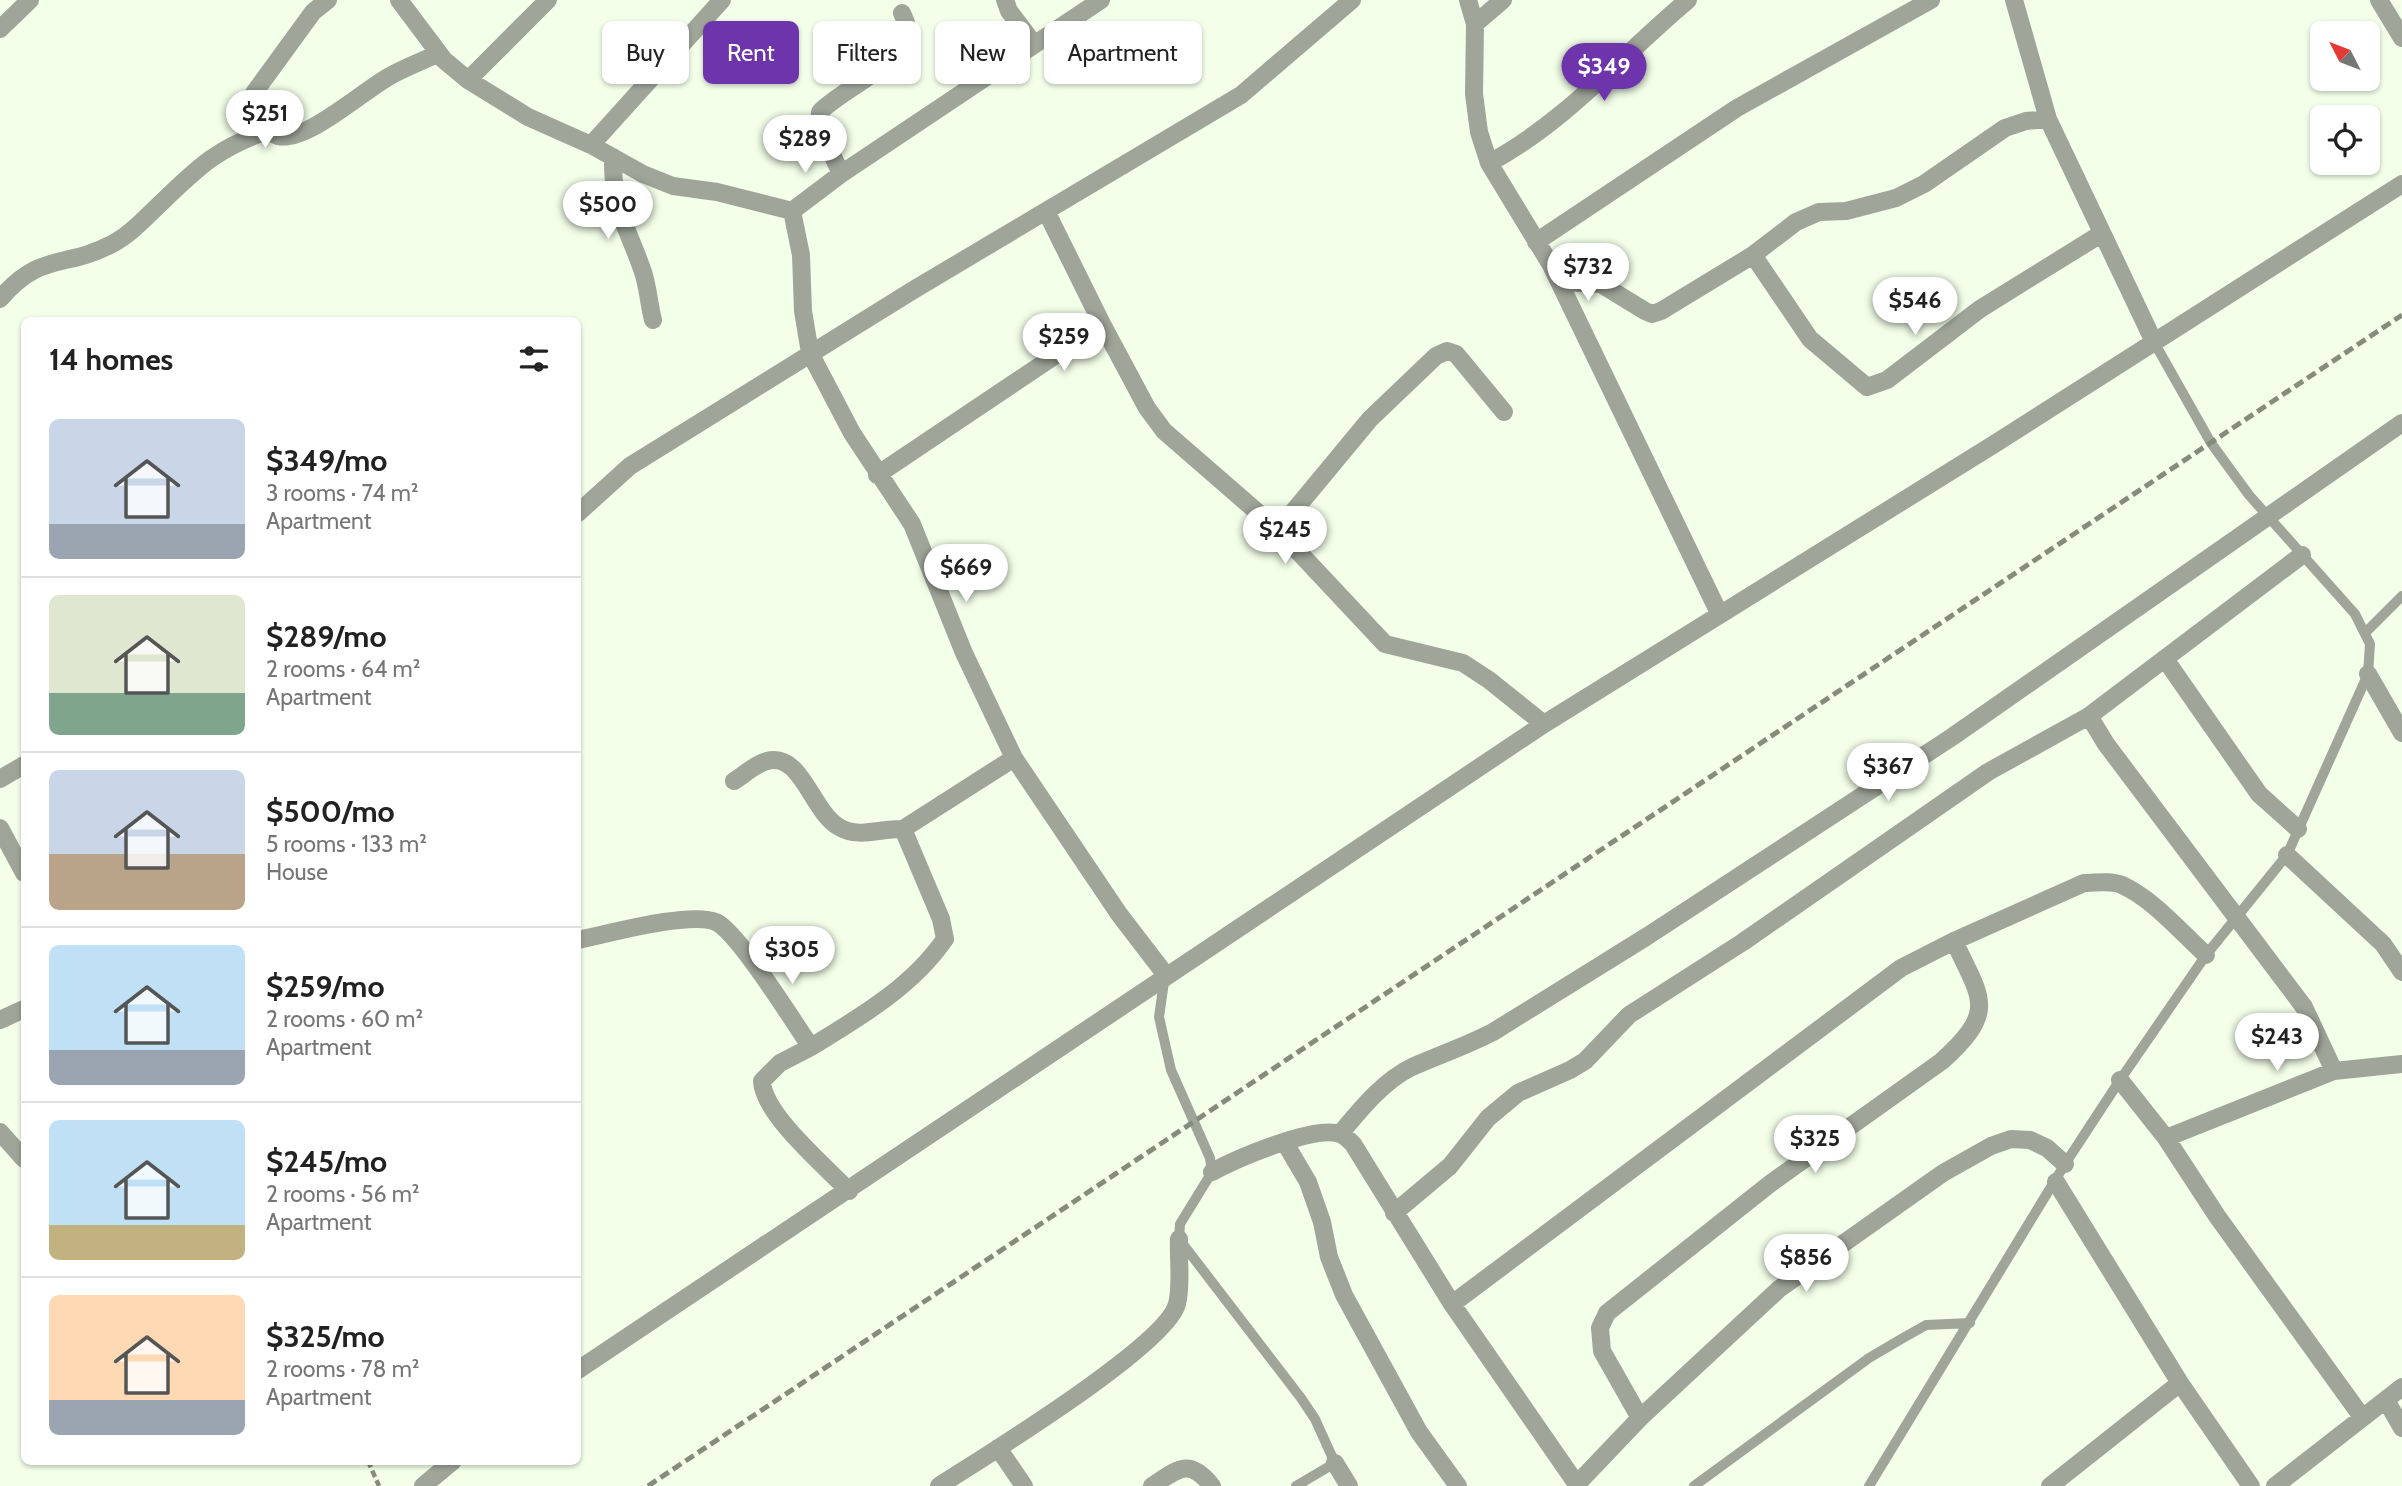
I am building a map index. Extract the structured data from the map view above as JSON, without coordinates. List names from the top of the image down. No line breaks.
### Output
{"north":"top left","page":{"chip":["Buy","Rent","Filters","New","Apartment"],"price":["$349","$251","$289","$500","$732","$546","$259","$245","$669","$367","$305","$243","$325","$856"],"heading":"14 homes","list":[{"name":"$349/mo","note":"3 rooms · 74 m² · Apartment"},{"name":"$289/mo","note":"2 rooms · 64 m² · Apartment"},{"name":"$500/mo","note":"5 rooms · 133 m² · House"},{"name":"$259/mo","note":"2 rooms · 60 m² · Apartment"},{"name":"$245/mo","note":"2 rooms · 56 m² · Apartment"},{"name":"$325/mo","note":"2 rooms · 78 m² · Apartment"}]}}
